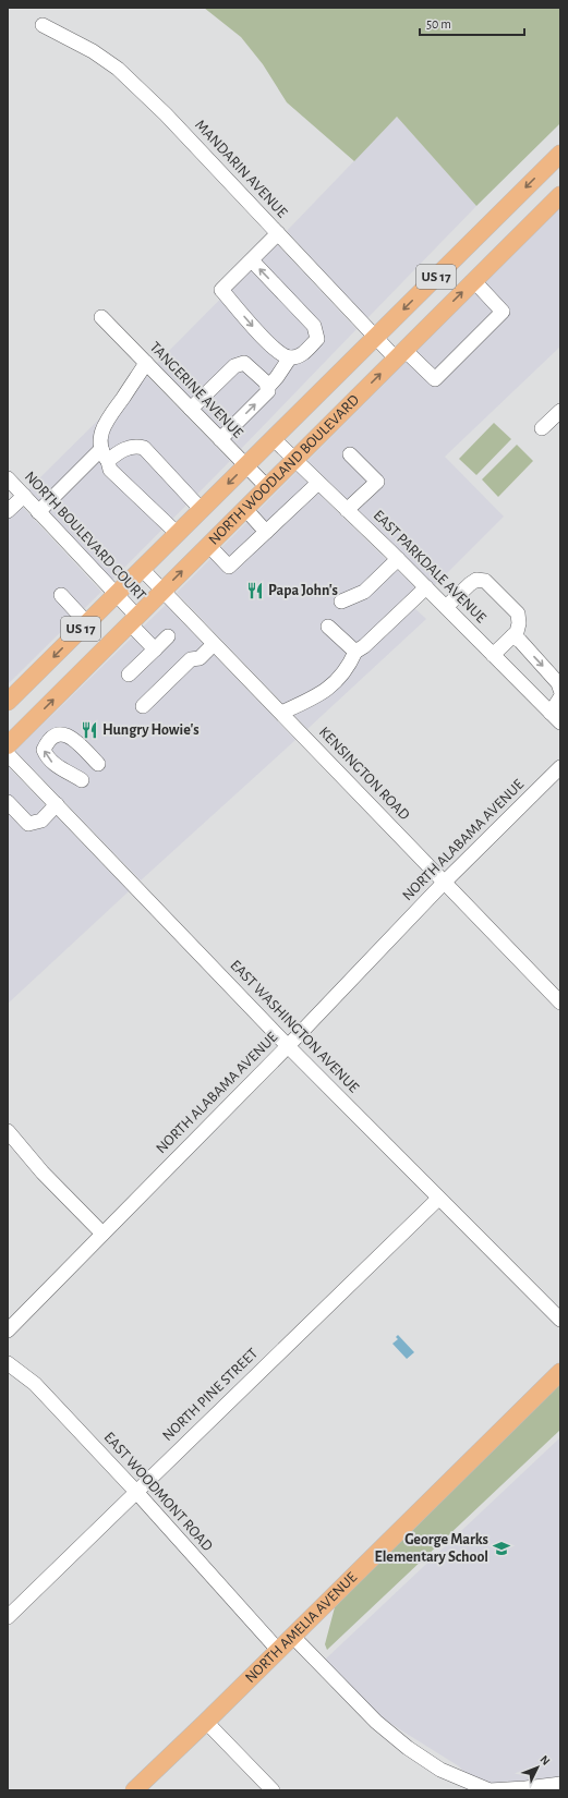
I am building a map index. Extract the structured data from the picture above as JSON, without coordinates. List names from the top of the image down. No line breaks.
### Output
{"streets":{"main road":["US 17","NORTH WOODLAND BOULEVARD","NORTH AMELIA AVENUE"],"street":["MANDARIN AVENUE","TANGERINE AVENUE","NORTH BOULEVARD COURT","EAST PARKDALE AVENUE","KENSINGTON ROAD","NORTH ALABAMA AVENUE","EAST WASHINGTON AVENUE","NORTH PINE STREET","EAST WOODMONT ROAD"]},"crossings":[["MANDARIN AVENUE","NORTH WOODLAND BOULEVARD"],["TANGERINE AVENUE","NORTH WOODLAND BOULEVARD"],["NORTH WOODLAND BOULEVARD","NORTH BOULEVARD COURT"],["NORTH WOODLAND BOULEVARD","EAST PARKDALE AVENUE"],["NORTH WOODLAND BOULEVARD","KENSINGTON ROAD"],["KENSINGTON ROAD","NORTH ALABAMA AVENUE"],["NORTH ALABAMA AVENUE","EAST WASHINGTON AVENUE"],["EAST WASHINGTON AVENUE","NORTH PINE STREET"],["NORTH PINE STREET","EAST WOODMONT ROAD"],["EAST WOODMONT ROAD","NORTH AMELIA AVENUE"]],"places":{"restaurant":["Papa John's","Hungry Howie's"],"school or university":["George Marks Elementary School"]},"scale_bar":"50 m","north":"top right"}
